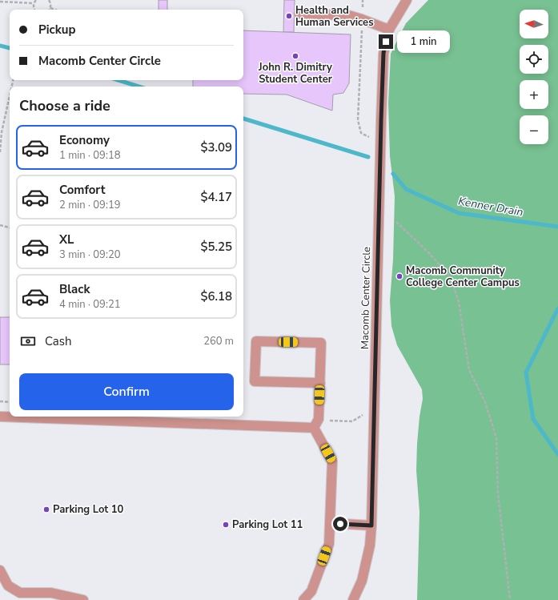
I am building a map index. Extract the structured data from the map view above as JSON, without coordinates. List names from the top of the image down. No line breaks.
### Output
{"streets":{"street":["Macomb Center Circle"]},"water":["Kenner Drain"],"places":["Health and Human Services","John R. Dimitry Student Center","Macomb Community College Center Campus","Parking Lot 10","Parking Lot 11"],"north":"left","page":{"map_buttons":["+","−"],"banner":["Pickup","Macomb Center Circle"],"bubble":"1 min","heading":"Choose a ride","list":[{"name":"Economy","note":"1 min · 09:18","value":"$3.09"},{"name":"Comfort","note":"2 min · 09:19","value":"$4.17"},{"name":"XL","note":"3 min · 09:20","value":"$5.25"},{"name":"Black","note":"4 min · 09:21","value":"$6.18"}],"pay":["Cash","260 m"],"buttons":"Confirm"}}
